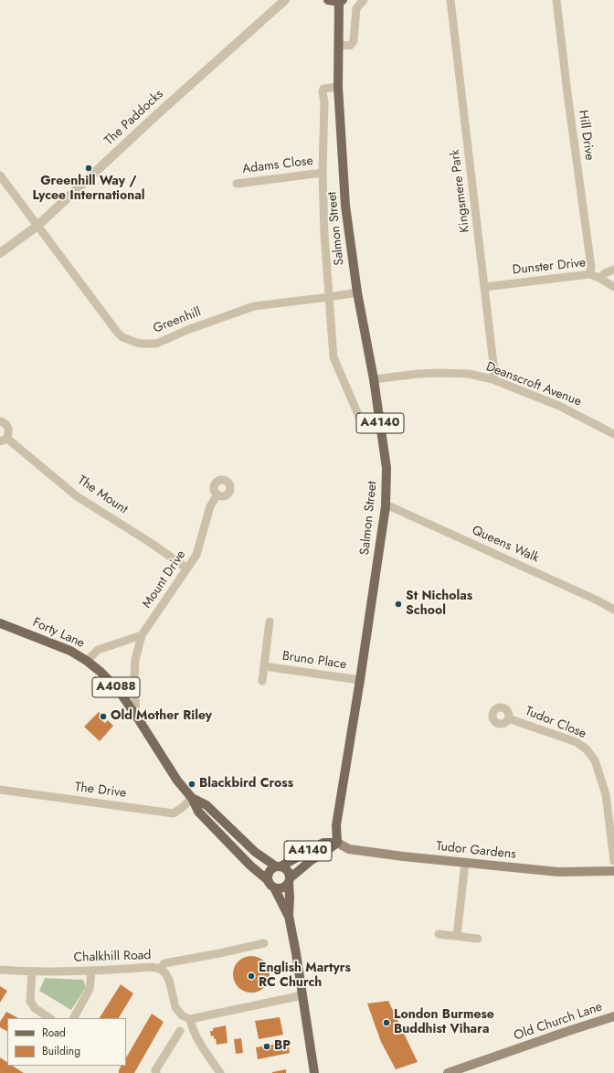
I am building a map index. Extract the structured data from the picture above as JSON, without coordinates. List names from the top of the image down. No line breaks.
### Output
{"streets":{"main road":["Salmon Street","A4140","Forty Lane","A4088","Tudor Gardens","Old Church Lane"],"street":["The Paddocks","Hill Drive","Adams Close","Kingsmere Park","Dunster Drive","Greenhill","Deanscroft Avenue","The Mount","Queens Walk","Mount Drive","Bruno Place","Tudor Close","The Drive","Chalkhill Road"]},"crossings":[["The Paddocks","Greenhill"],["Hill Drive","Dunster Drive"],["Adams Close","Salmon Street"],["Kingsmere Park","Dunster Drive"],["Kingsmere Park","Deanscroft Avenue"],["Salmon Street","Greenhill"],["Salmon Street","Deanscroft Avenue"],["Salmon Street","A4140"],["Salmon Street","Queens Walk"],["Salmon Street","Bruno Place"],["Salmon Street","Tudor Gardens"],["A4140","Forty Lane"],["A4140","A4088"],["A4140","Tudor Gardens"],["The Mount","Mount Drive"],["Mount Drive","Forty Lane"],["Forty Lane","A4088"],["Forty Lane","The Drive"]],"places":["Greenhill Way / Lycee International","St Nicholas School","Old Mother Riley","Blackbird Cross","English Martyrs RC Church","London Burmese Buddhist Vihara","BP"],"legend":["Road","Building"]}
